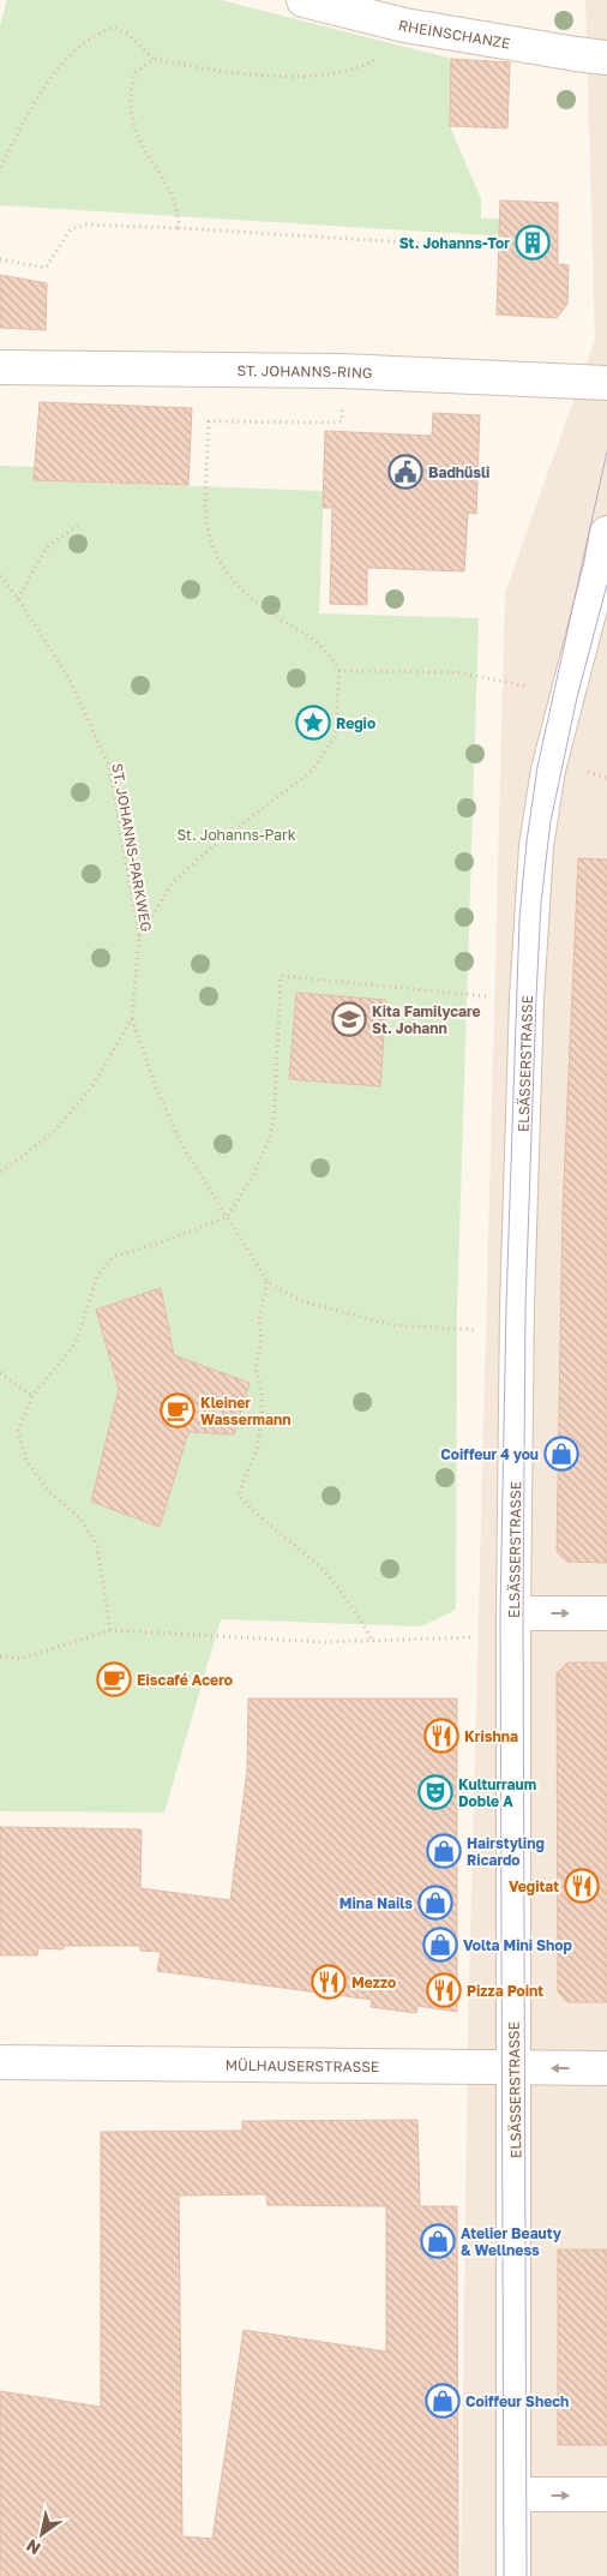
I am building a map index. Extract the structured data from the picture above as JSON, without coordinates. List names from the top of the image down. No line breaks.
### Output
{"streets":{"street":["RHEINSCHANZE","ST. JOHANNS-RING","ELSÄSSERSTRASSE","MÜLHAUSERSTRASSE"],"path":["ST. JOHANNS-PARKWEG"]},"crossings":[["ELSÄSSERSTRASSE","MÜLHAUSERSTRASSE"]],"parks":["St. Johanns-Park"],"places":{"building":["St. Johanns-Tor"],"public building":["Badhüsli"],"place":["Regio"],"school or university":["Kita Familycare St. Johann"],"cafe":["Kleiner Wassermann","Eiscafé Acero"],"shop":["Coiffeur 4 you","Hairstyling Ricardo","Mina Nails","Volta Mini Shop","Atelier Beauty & Wellness","Coiffeur Shech"],"restaurant":["Krishna","Vegitat","Mezzo","Pizza Point"],"theatre":["Kulturraum Doble A"]},"north":"bottom left"}
